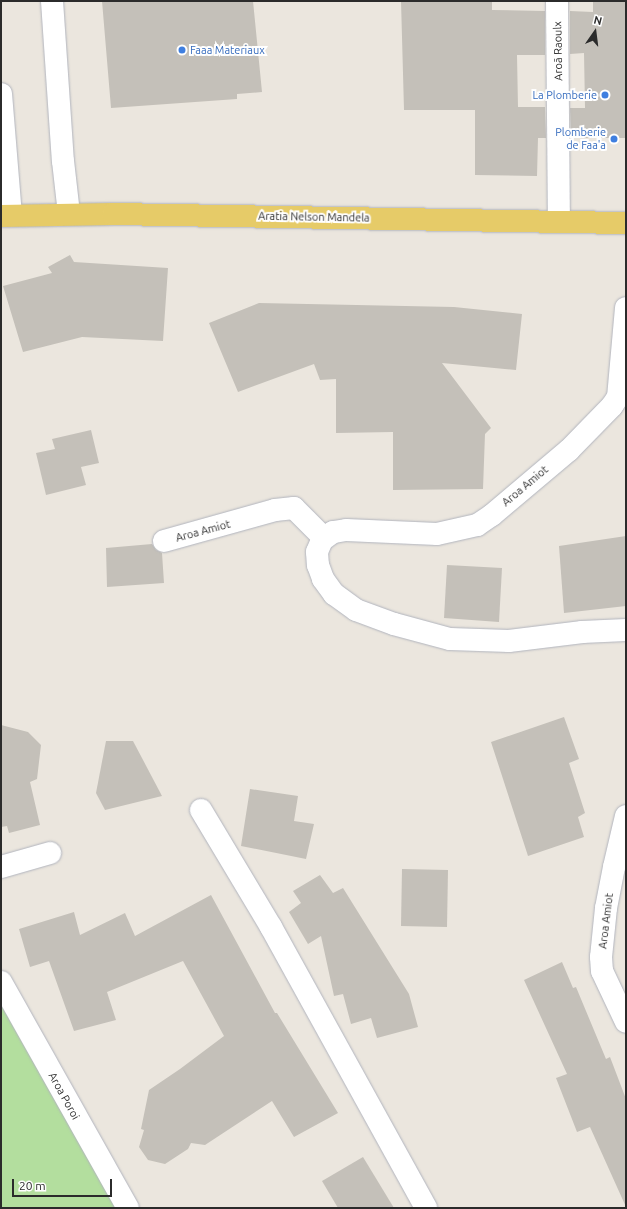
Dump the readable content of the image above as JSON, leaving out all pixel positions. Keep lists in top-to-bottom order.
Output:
{
  "streets": {
    "main road": ["Aratia Nelson Mandela"],
    "street": ["Aroā Raoulx", "Aroa Amiot", "Aroa Poroi"]
  },
  "crossings": [
    ["Aroā Raoulx", "Aratia Nelson Mandela"]
  ],
  "places": ["Faaa Materiaux", "La Plomberie", "Plomberie de Faa'a"],
  "scale_bar": "20 m",
  "north": "top"
}
